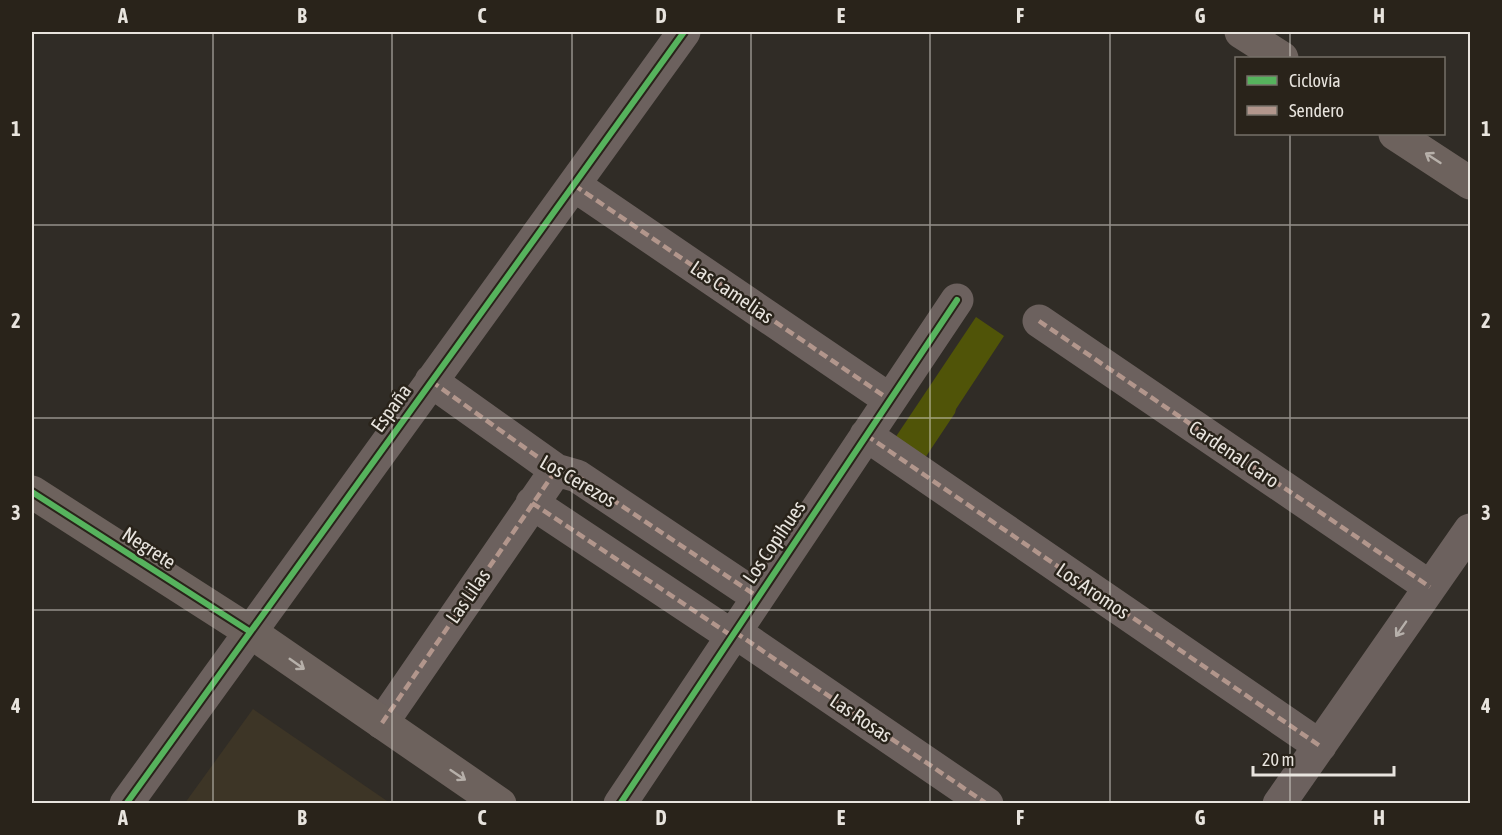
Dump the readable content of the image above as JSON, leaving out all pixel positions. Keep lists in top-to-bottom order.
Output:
{
  "streets": {
    "main road": ["Negrete"],
    "street": [
      "Las Camelias",
      "España",
      "Cardenal Caro",
      "Los Cerezos",
      "Los Copihues",
      "Los Aromos",
      "Las Lilas",
      "Las Rosas"
    ]
  },
  "crossings": [
    ["Las Camelias", "España"],
    ["Las Camelias", "Los Copihues"],
    ["España", "Los Cerezos"],
    ["España", "Negrete"],
    ["Los Cerezos", "Los Copihues"],
    ["Los Cerezos", "Las Lilas"],
    ["Los Copihues", "Los Aromos"],
    ["Los Copihues", "Las Rosas"],
    ["Negrete", "Las Lilas"]
  ],
  "one_way": ["Negrete"],
  "legend": ["Ciclovía", "Sendero"],
  "scale_bar": "20 m",
  "grid": {
    "columns": [
      "A",
      "B",
      "C",
      "D",
      "E",
      "F",
      "G",
      "H"
    ],
    "rows": [
      "1",
      "2",
      "3",
      "4"
    ]
  }
}
